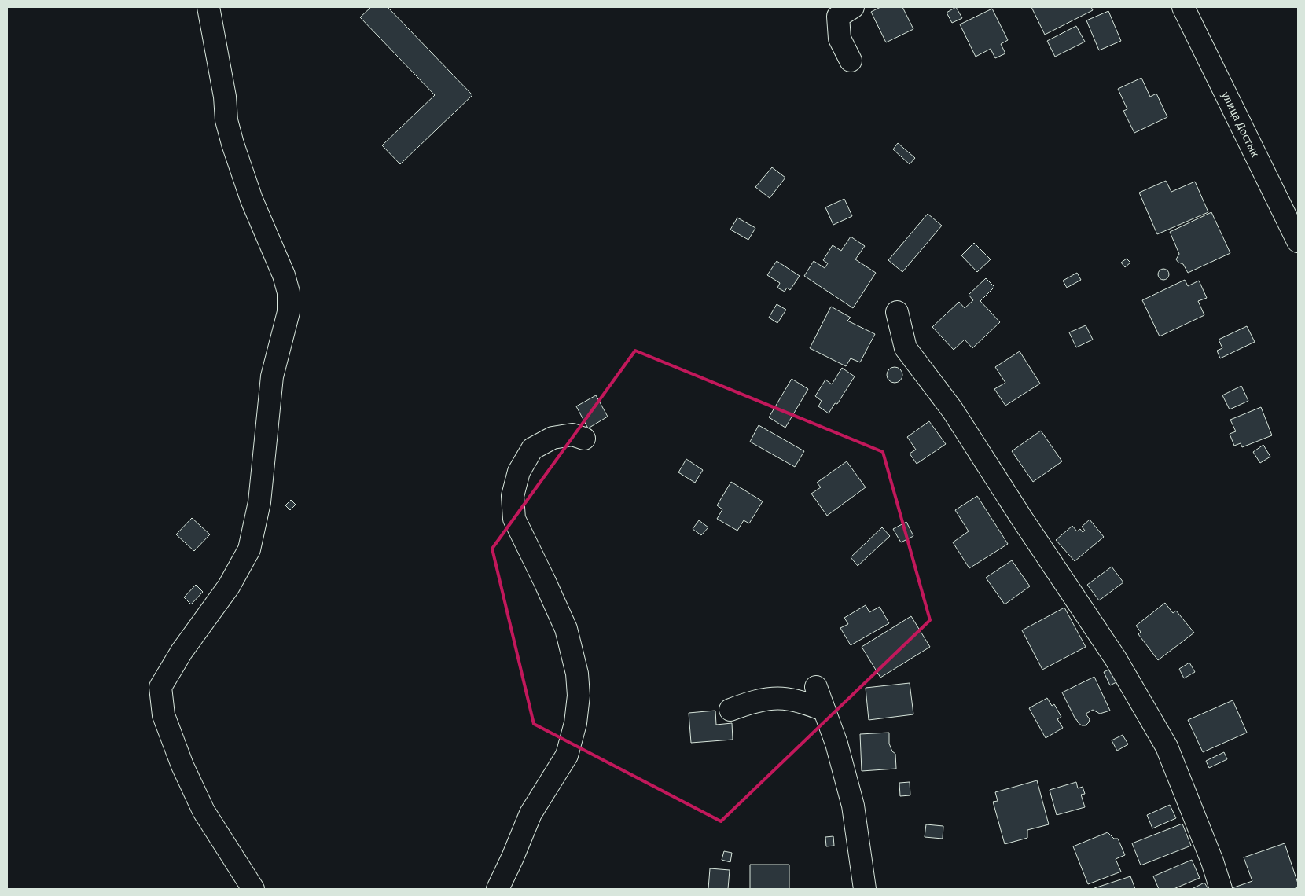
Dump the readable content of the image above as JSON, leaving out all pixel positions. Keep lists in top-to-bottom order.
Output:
{
  "streets": {
    "street": ["улица Достык"]
  }
}
